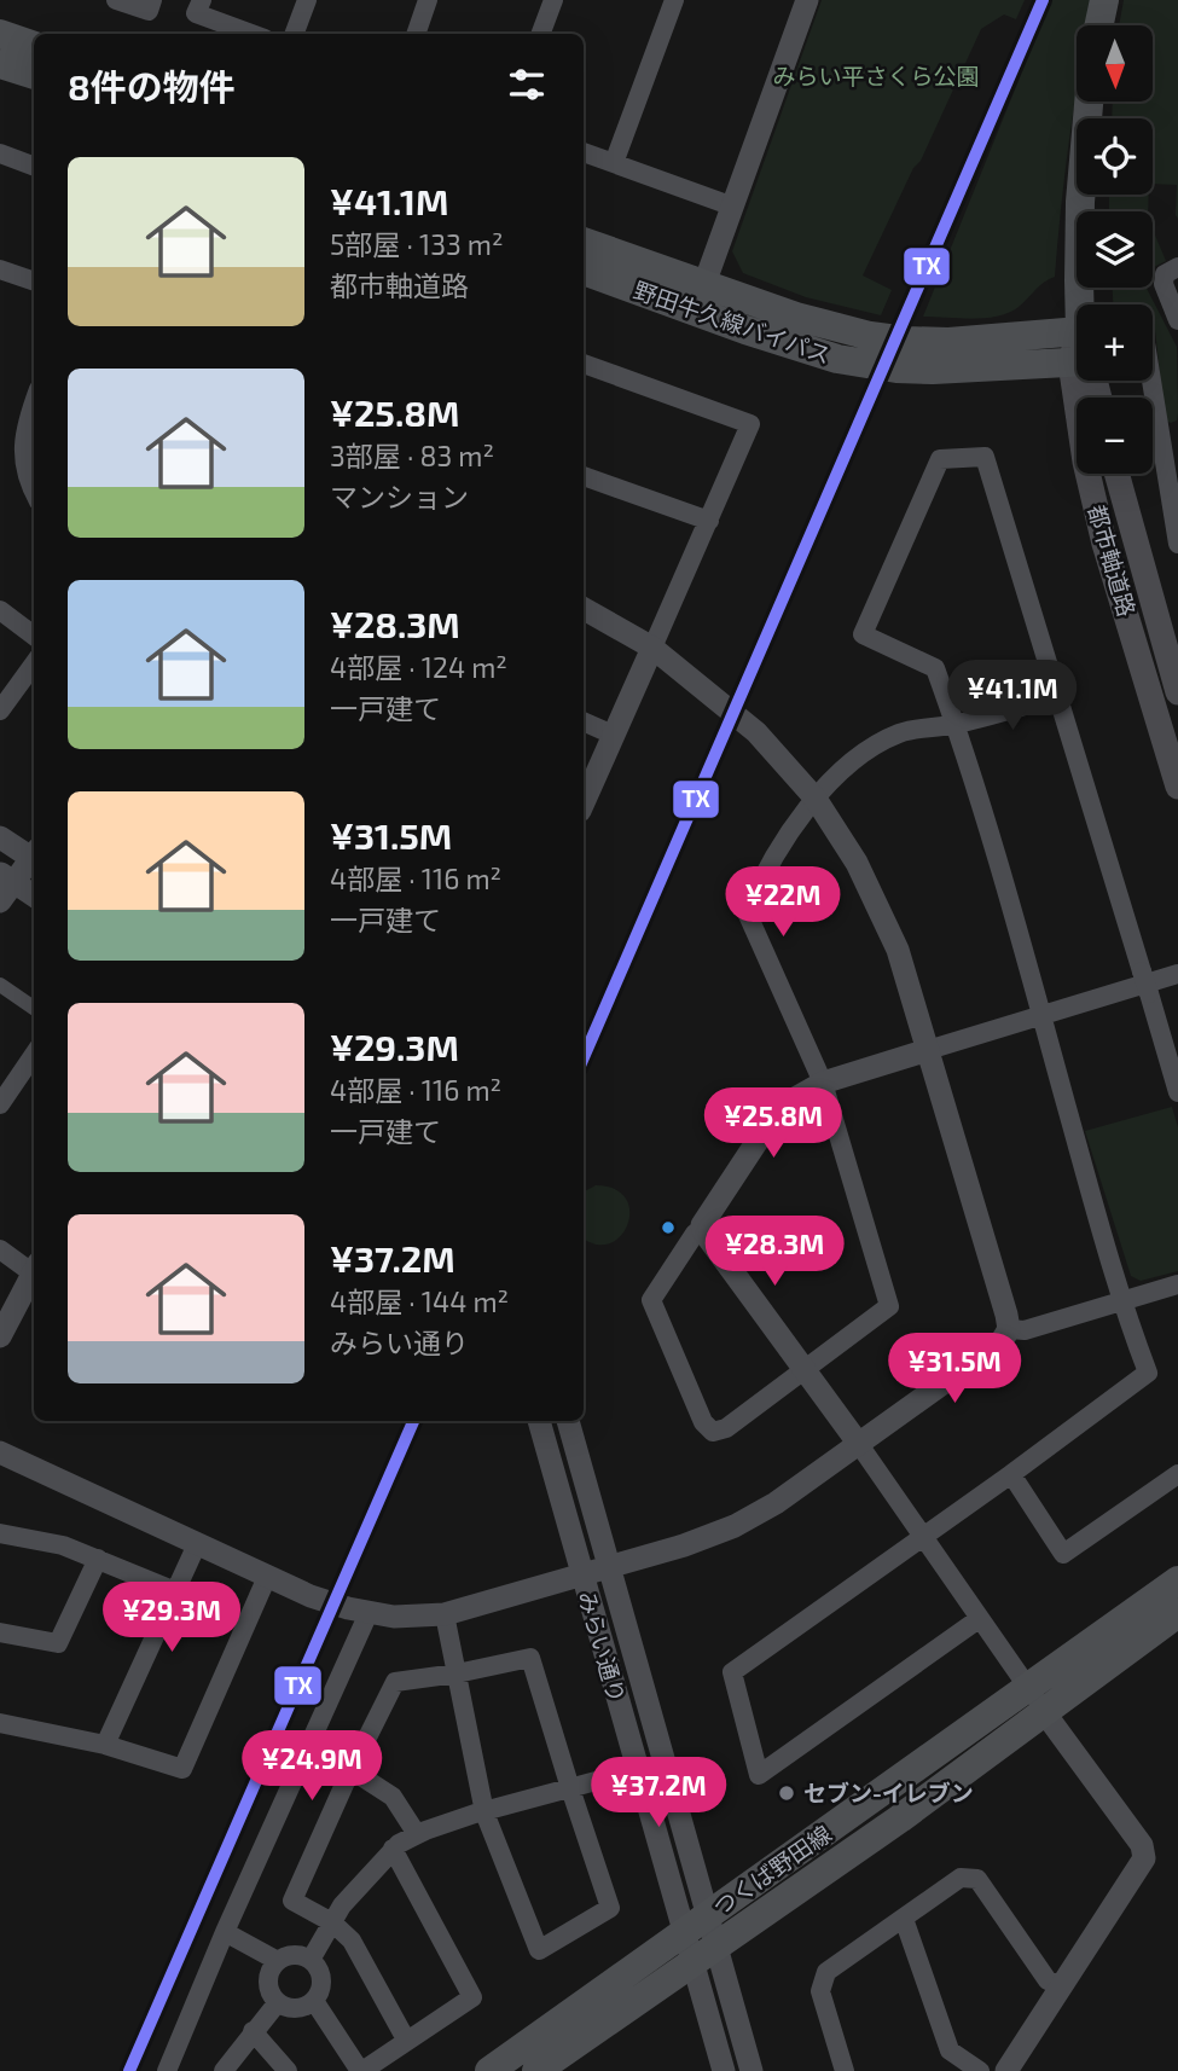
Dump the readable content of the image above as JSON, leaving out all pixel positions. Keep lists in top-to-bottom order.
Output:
{
  "streets": {
    "main road": ["野田牛久線バイパス", "都市軸道路", "つくば野田線"],
    "street": ["みらい通り"]
  },
  "crossings": [
    ["みらい通り", "つくば野田線"]
  ],
  "parks": ["みらい平さくら公園"],
  "places": ["セブン-イレブン"],
  "lines": ["transit line TX"],
  "north": "bottom",
  "page": {
    "map_buttons": ["+", "−"],
    "heading": "8件の物件",
    "list": [
      {
        "name": "¥41.1M",
        "note": "5部屋 · 133 m² · 都市軸道路"
      },
      {
        "name": "¥25.8M",
        "note": "3部屋 · 83 m² · マンション"
      },
      {
        "name": "¥28.3M",
        "note": "4部屋 · 124 m² · 一戸建て"
      },
      {
        "name": "¥31.5M",
        "note": "4部屋 · 116 m² · 一戸建て"
      },
      {
        "name": "¥29.3M",
        "note": "4部屋 · 116 m² · 一戸建て"
      },
      {
        "name": "¥37.2M",
        "note": "4部屋 · 144 m² · みらい通り"
      }
    ],
    "price": [
      "¥41.1M",
      "¥22M",
      "¥25.8M",
      "¥28.3M",
      "¥31.5M",
      "¥29.3M",
      "¥24.9M",
      "¥37.2M"
    ]
  }
}
